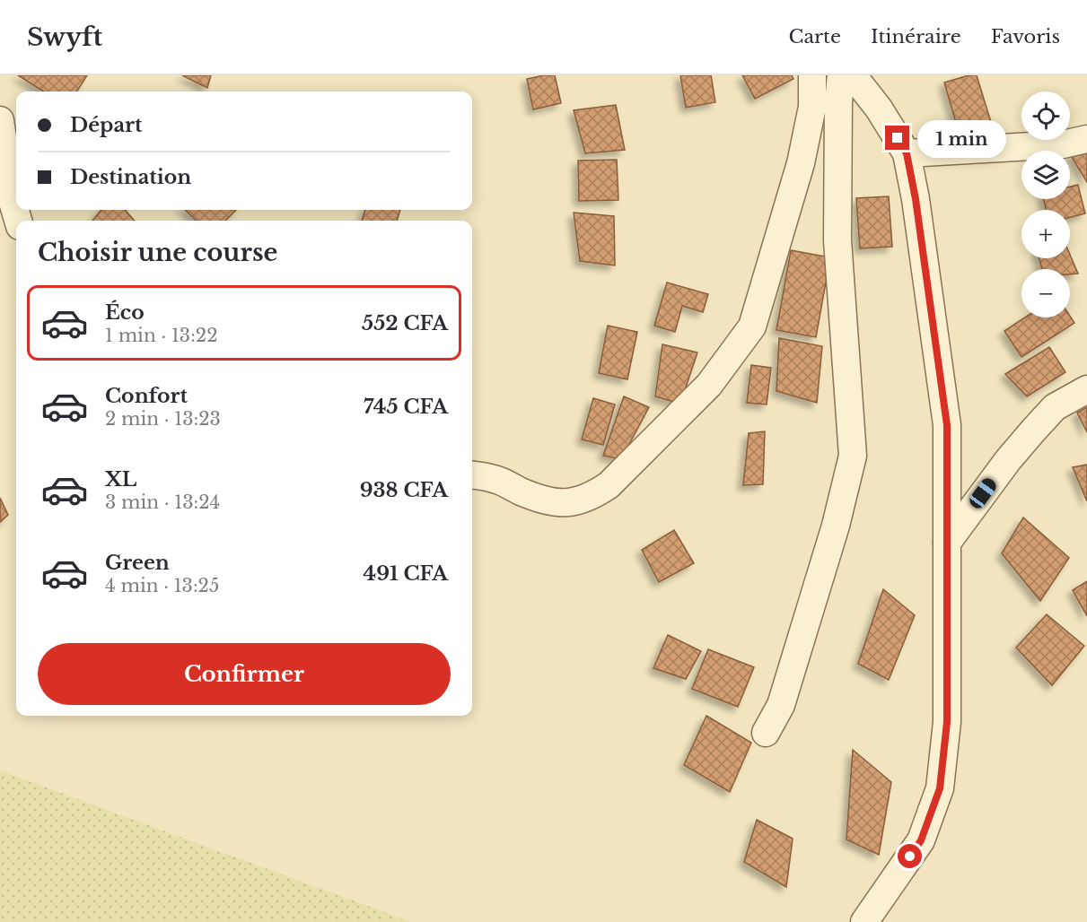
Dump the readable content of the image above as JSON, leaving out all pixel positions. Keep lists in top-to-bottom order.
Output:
{
  "page": {
    "header": "Swyft",
    "nav": ["Carte", "Itinéraire", "Favoris"],
    "map_buttons": ["+", "−"],
    "banner": ["Départ", "Destination"],
    "bubble": "1 min",
    "heading": "Choisir une course",
    "list": [
      {
        "name": "Éco",
        "note": "1 min · 13:22",
        "value": "552 CFA"
      },
      {
        "name": "Confort",
        "note": "2 min · 13:23",
        "value": "745 CFA"
      },
      {
        "name": "XL",
        "note": "3 min · 13:24",
        "value": "938 CFA"
      },
      {
        "name": "Green",
        "note": "4 min · 13:25",
        "value": "491 CFA"
      }
    ],
    "buttons": "Confirmer"
  }
}
